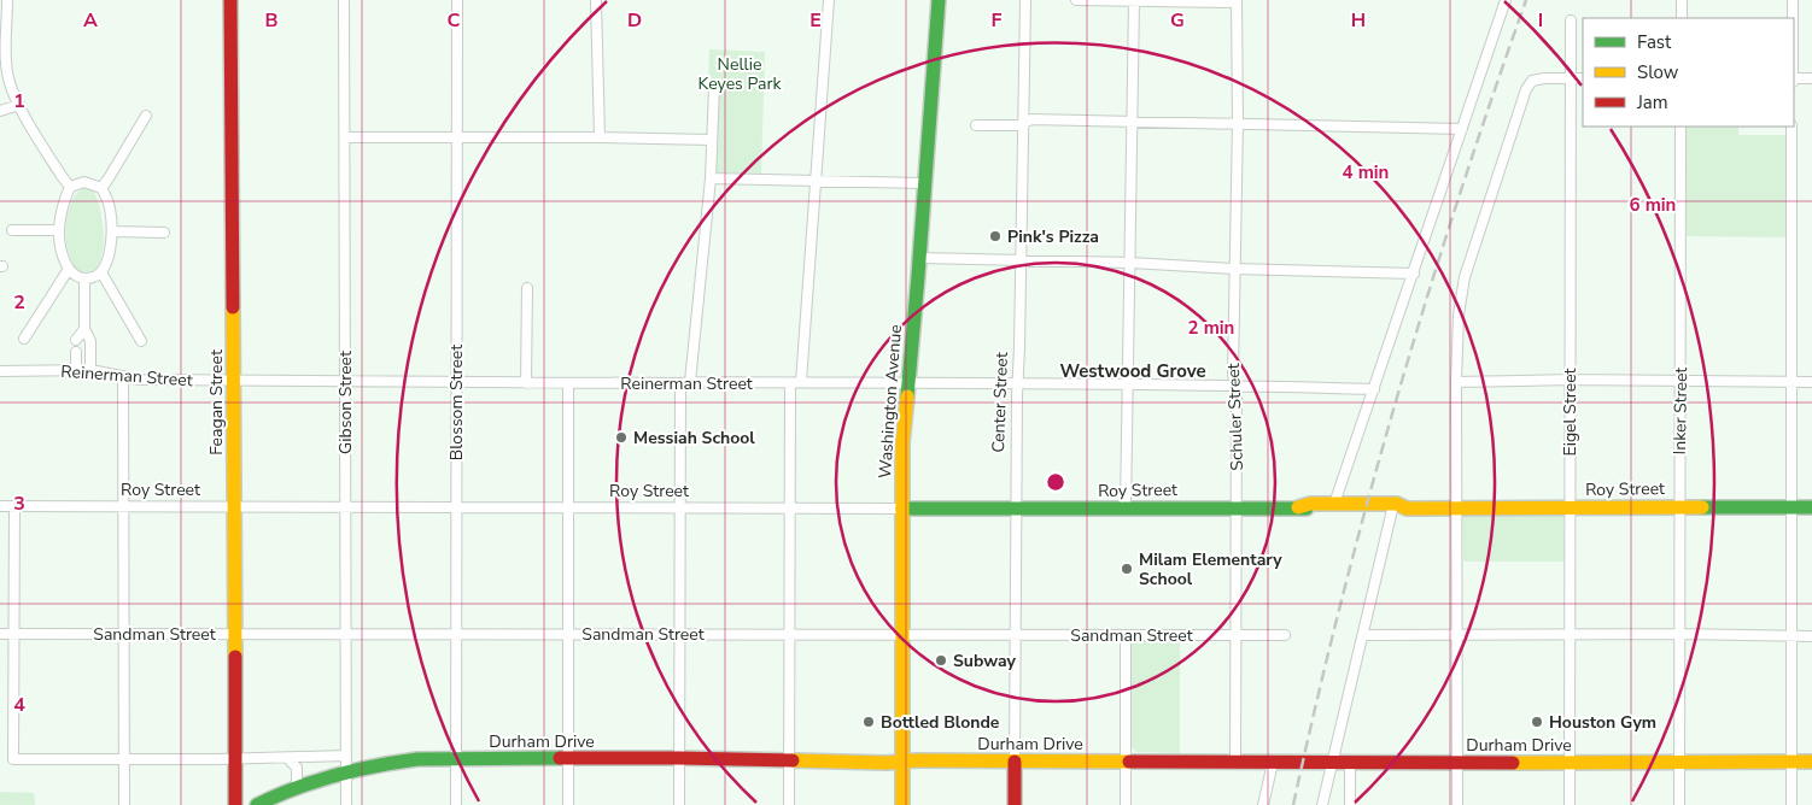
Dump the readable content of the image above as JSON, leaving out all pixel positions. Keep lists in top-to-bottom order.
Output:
{
  "streets": {
    "main road": [
      "Washington Avenue",
      "Feagan Street",
      "Center Street",
      "Roy Street",
      "Durham Drive"
    ],
    "street": [
      "Reinerman Street",
      "Gibson Street",
      "Blossom Street",
      "Inker Street",
      "Eigel Street",
      "Schuler Street",
      "Sandman Street"
    ]
  },
  "crossings": [
    ["Reinerman Street", "Washington Avenue"],
    ["Reinerman Street", "Feagan Street"],
    ["Reinerman Street", "Gibson Street"],
    ["Reinerman Street", "Blossom Street"],
    ["Reinerman Street", "Center Street"],
    ["Reinerman Street", "Schuler Street"],
    ["Washington Avenue", "Roy Street"],
    ["Washington Avenue", "Sandman Street"],
    ["Washington Avenue", "Durham Drive"],
    ["Feagan Street", "Roy Street"],
    ["Feagan Street", "Sandman Street"],
    ["Gibson Street", "Roy Street"],
    ["Gibson Street", "Sandman Street"],
    ["Gibson Street", "Durham Drive"],
    ["Blossom Street", "Roy Street"],
    ["Blossom Street", "Sandman Street"],
    ["Blossom Street", "Durham Drive"],
    ["Center Street", "Roy Street"],
    ["Center Street", "Sandman Street"],
    ["Center Street", "Durham Drive"],
    ["Inker Street", "Roy Street"],
    ["Inker Street", "Durham Drive"],
    ["Eigel Street", "Roy Street"],
    ["Eigel Street", "Durham Drive"],
    ["Schuler Street", "Roy Street"],
    ["Schuler Street", "Sandman Street"],
    ["Schuler Street", "Durham Drive"]
  ],
  "districts": ["Westwood Grove"],
  "parks": ["Nellie Keyes Park"],
  "places": [
    "Pink's Pizza",
    "Messiah School",
    "Milam Elementary School",
    "Subway",
    "Bottled Blonde",
    "Houston Gym"
  ],
  "legend": ["Fast", "Slow", "Jam"],
  "grid": {
    "columns": [
      "A",
      "B",
      "C",
      "D",
      "E",
      "F",
      "G",
      "H",
      "I"
    ],
    "rows": [
      "1",
      "2",
      "3",
      "4"
    ]
  },
  "rings": ["4 min", "6 min", "2 min"]
}
